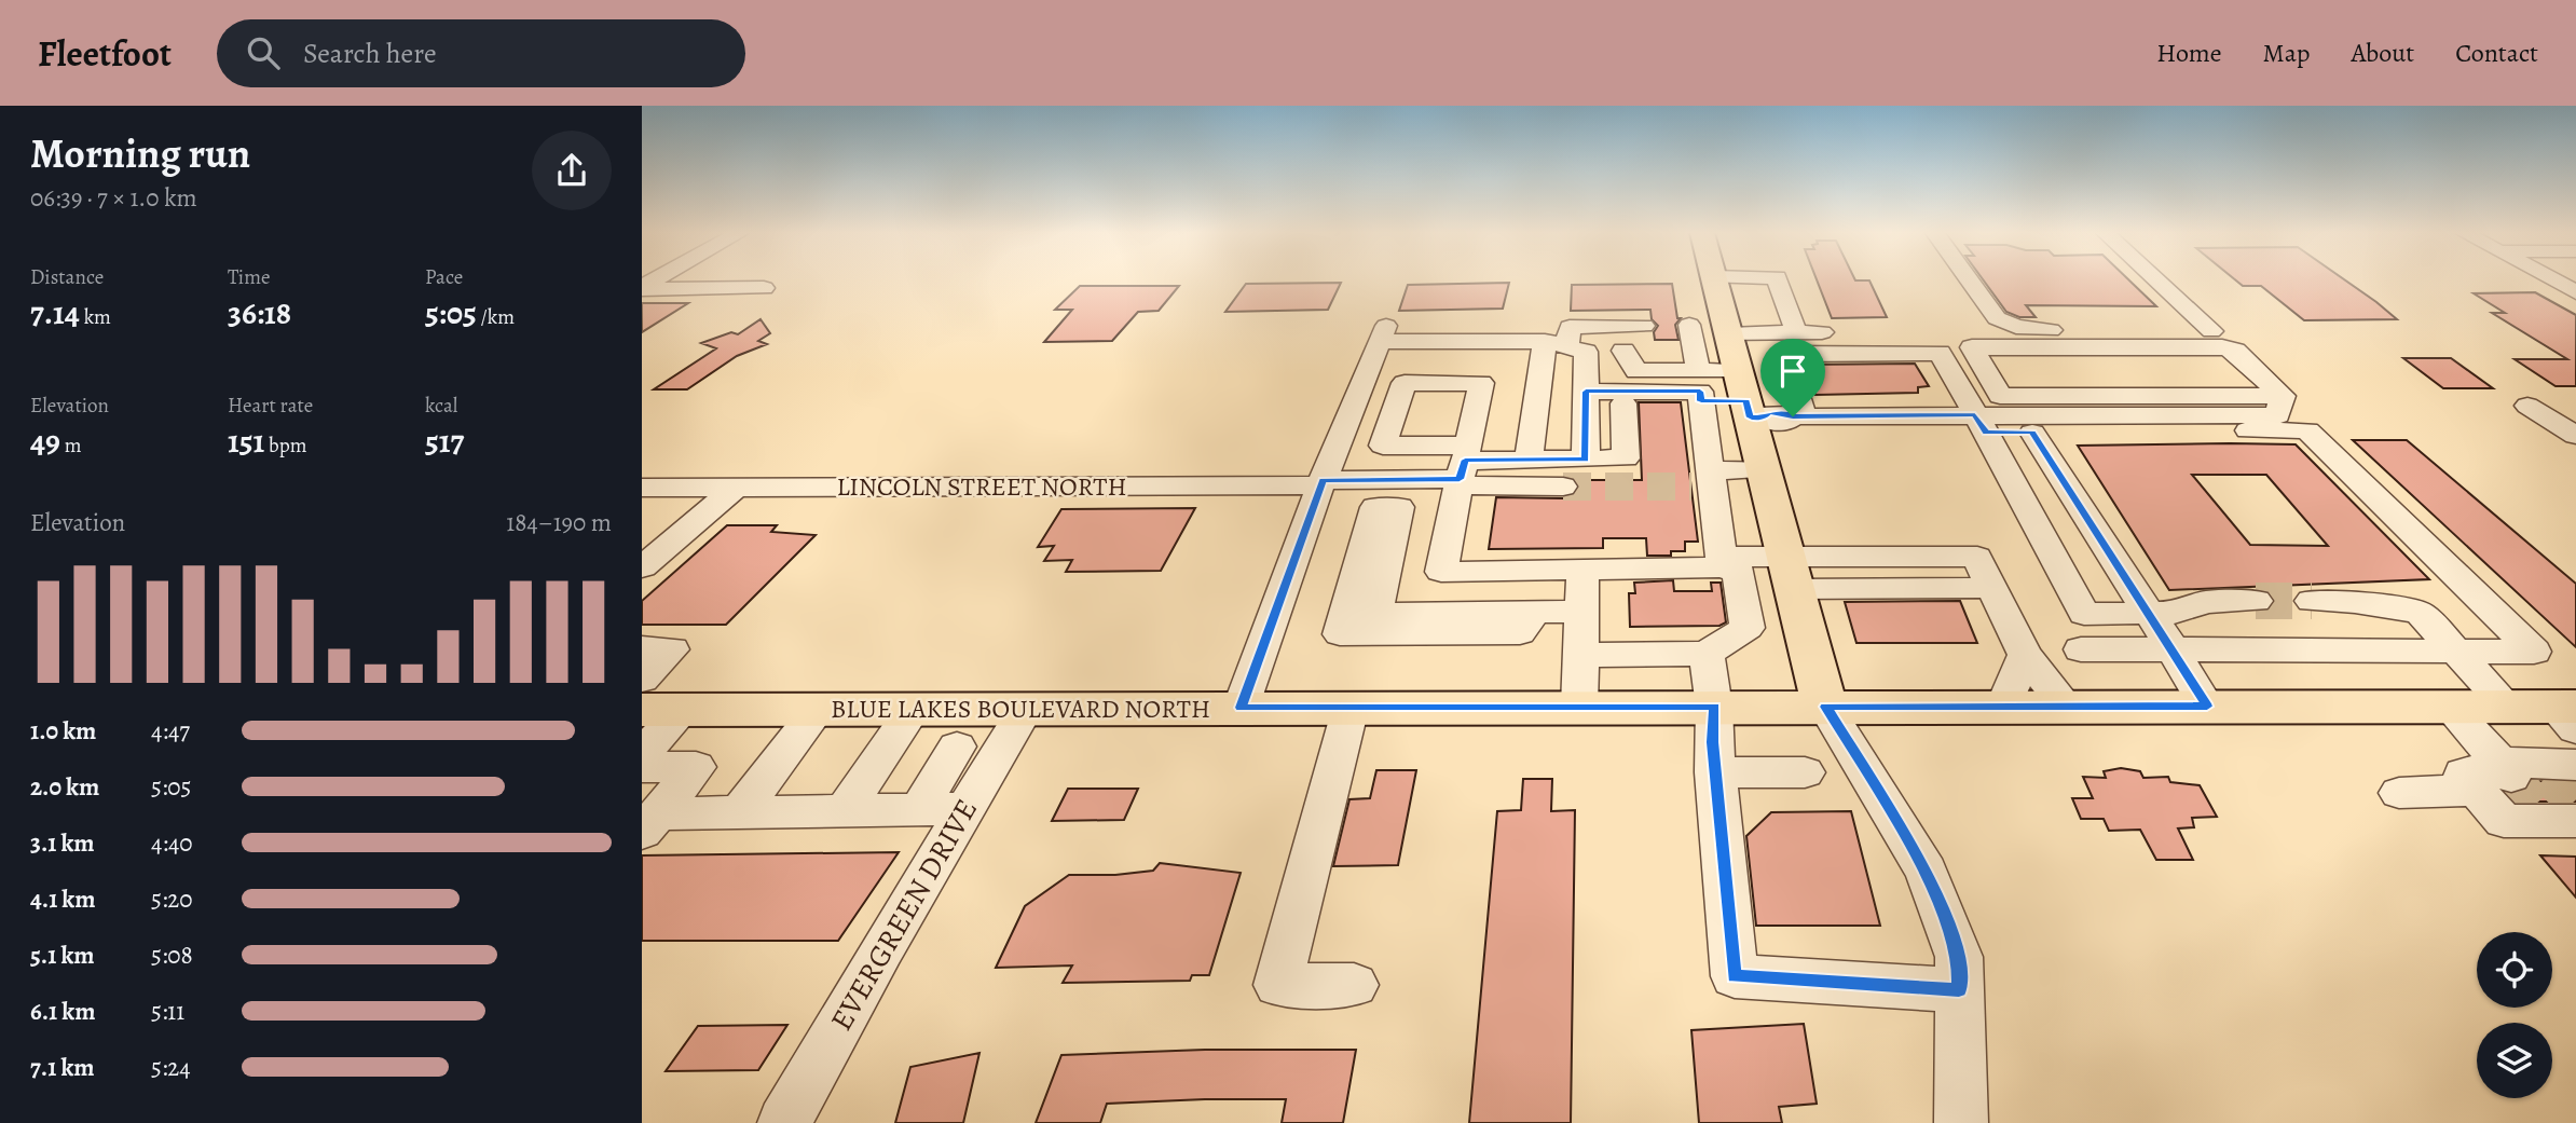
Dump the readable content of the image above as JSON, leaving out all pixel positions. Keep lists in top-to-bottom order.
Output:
{
  "streets": {
    "main road": ["BLUE LAKES BOULEVARD NORTH"],
    "street": ["LINCOLN STREET NORTH", "EVERGREEN DRIVE"]
  },
  "crossings": [
    ["BLUE LAKES BOULEVARD NORTH", "EVERGREEN DRIVE"]
  ],
  "page": {
    "header": "Fleetfoot",
    "search": "Search here",
    "nav": [
      "Home",
      "Map",
      "About",
      "Contact"
    ],
    "heading": ["Morning run", "06:39 · 7 × 1.0 km"],
    "stats": [
      ["Distance", "7.14 km"],
      ["Time", "36:18"],
      ["Pace", "5:05 /km"],
      ["Elevation", "49 m"],
      ["Heart rate", "151 bpm"],
      ["kcal", "517"]
    ],
    "chart": ["Elevation", "184–190 m"],
    "list": [
      {
        "name": "1.0 km",
        "note": "4:47"
      },
      {
        "name": "2.0 km",
        "note": "5:05"
      },
      {
        "name": "3.1 km",
        "note": "4:40"
      },
      {
        "name": "4.1 km",
        "note": "5:20"
      },
      {
        "name": "5.1 km",
        "note": "5:08"
      },
      {
        "name": "6.1 km",
        "note": "5:11"
      },
      {
        "name": "7.1 km",
        "note": "5:24"
      }
    ]
  }
}
